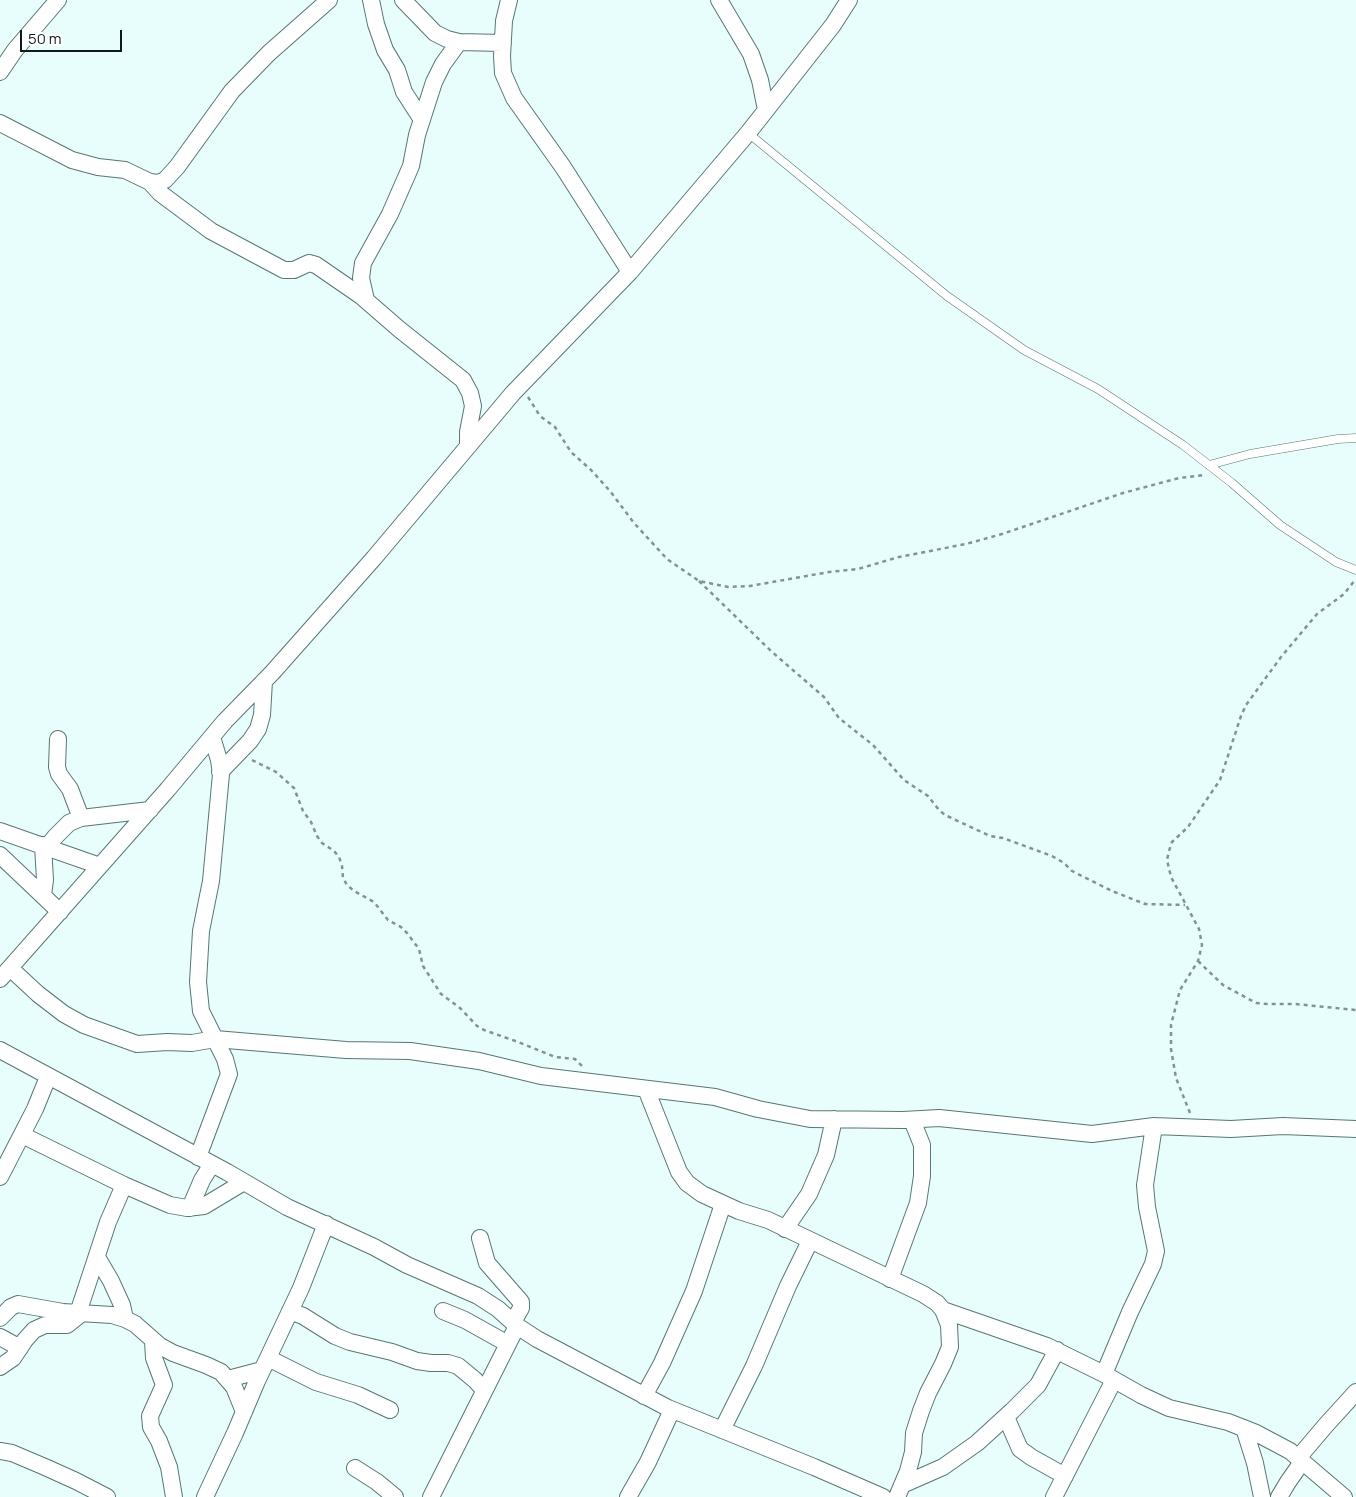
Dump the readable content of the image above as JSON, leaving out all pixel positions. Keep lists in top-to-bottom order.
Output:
{
  "scale_bar": "50 m"
}
